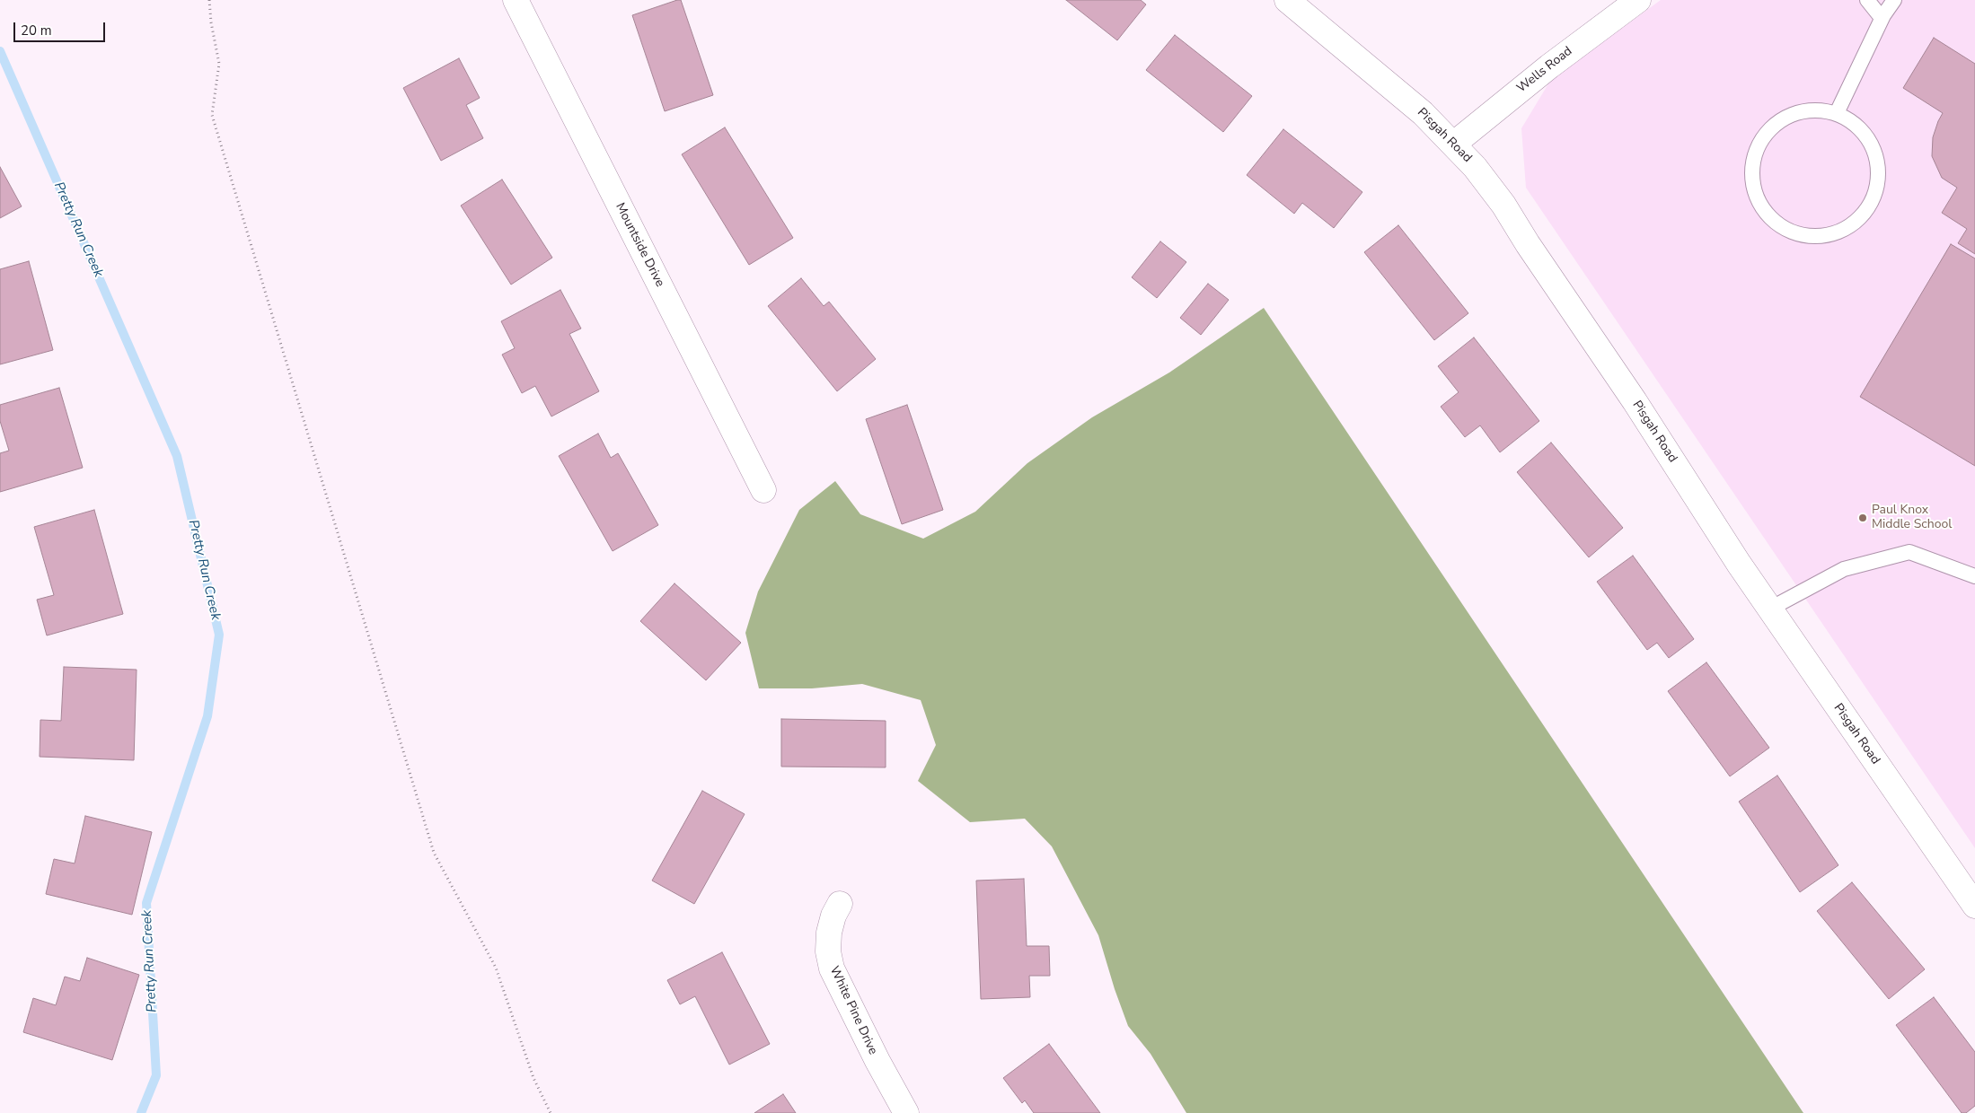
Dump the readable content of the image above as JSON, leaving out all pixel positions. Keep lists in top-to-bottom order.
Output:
{
  "streets": {
    "street": [
      "Wells Road",
      "Pisgah Road",
      "Mountside Drive",
      "White Pine Drive"
    ]
  },
  "crossings": [
    ["Wells Road", "Pisgah Road"]
  ],
  "water": ["Pretty Run Creek"],
  "places": ["Paul Knox Middle School"],
  "scale_bar": "20 m"
}
